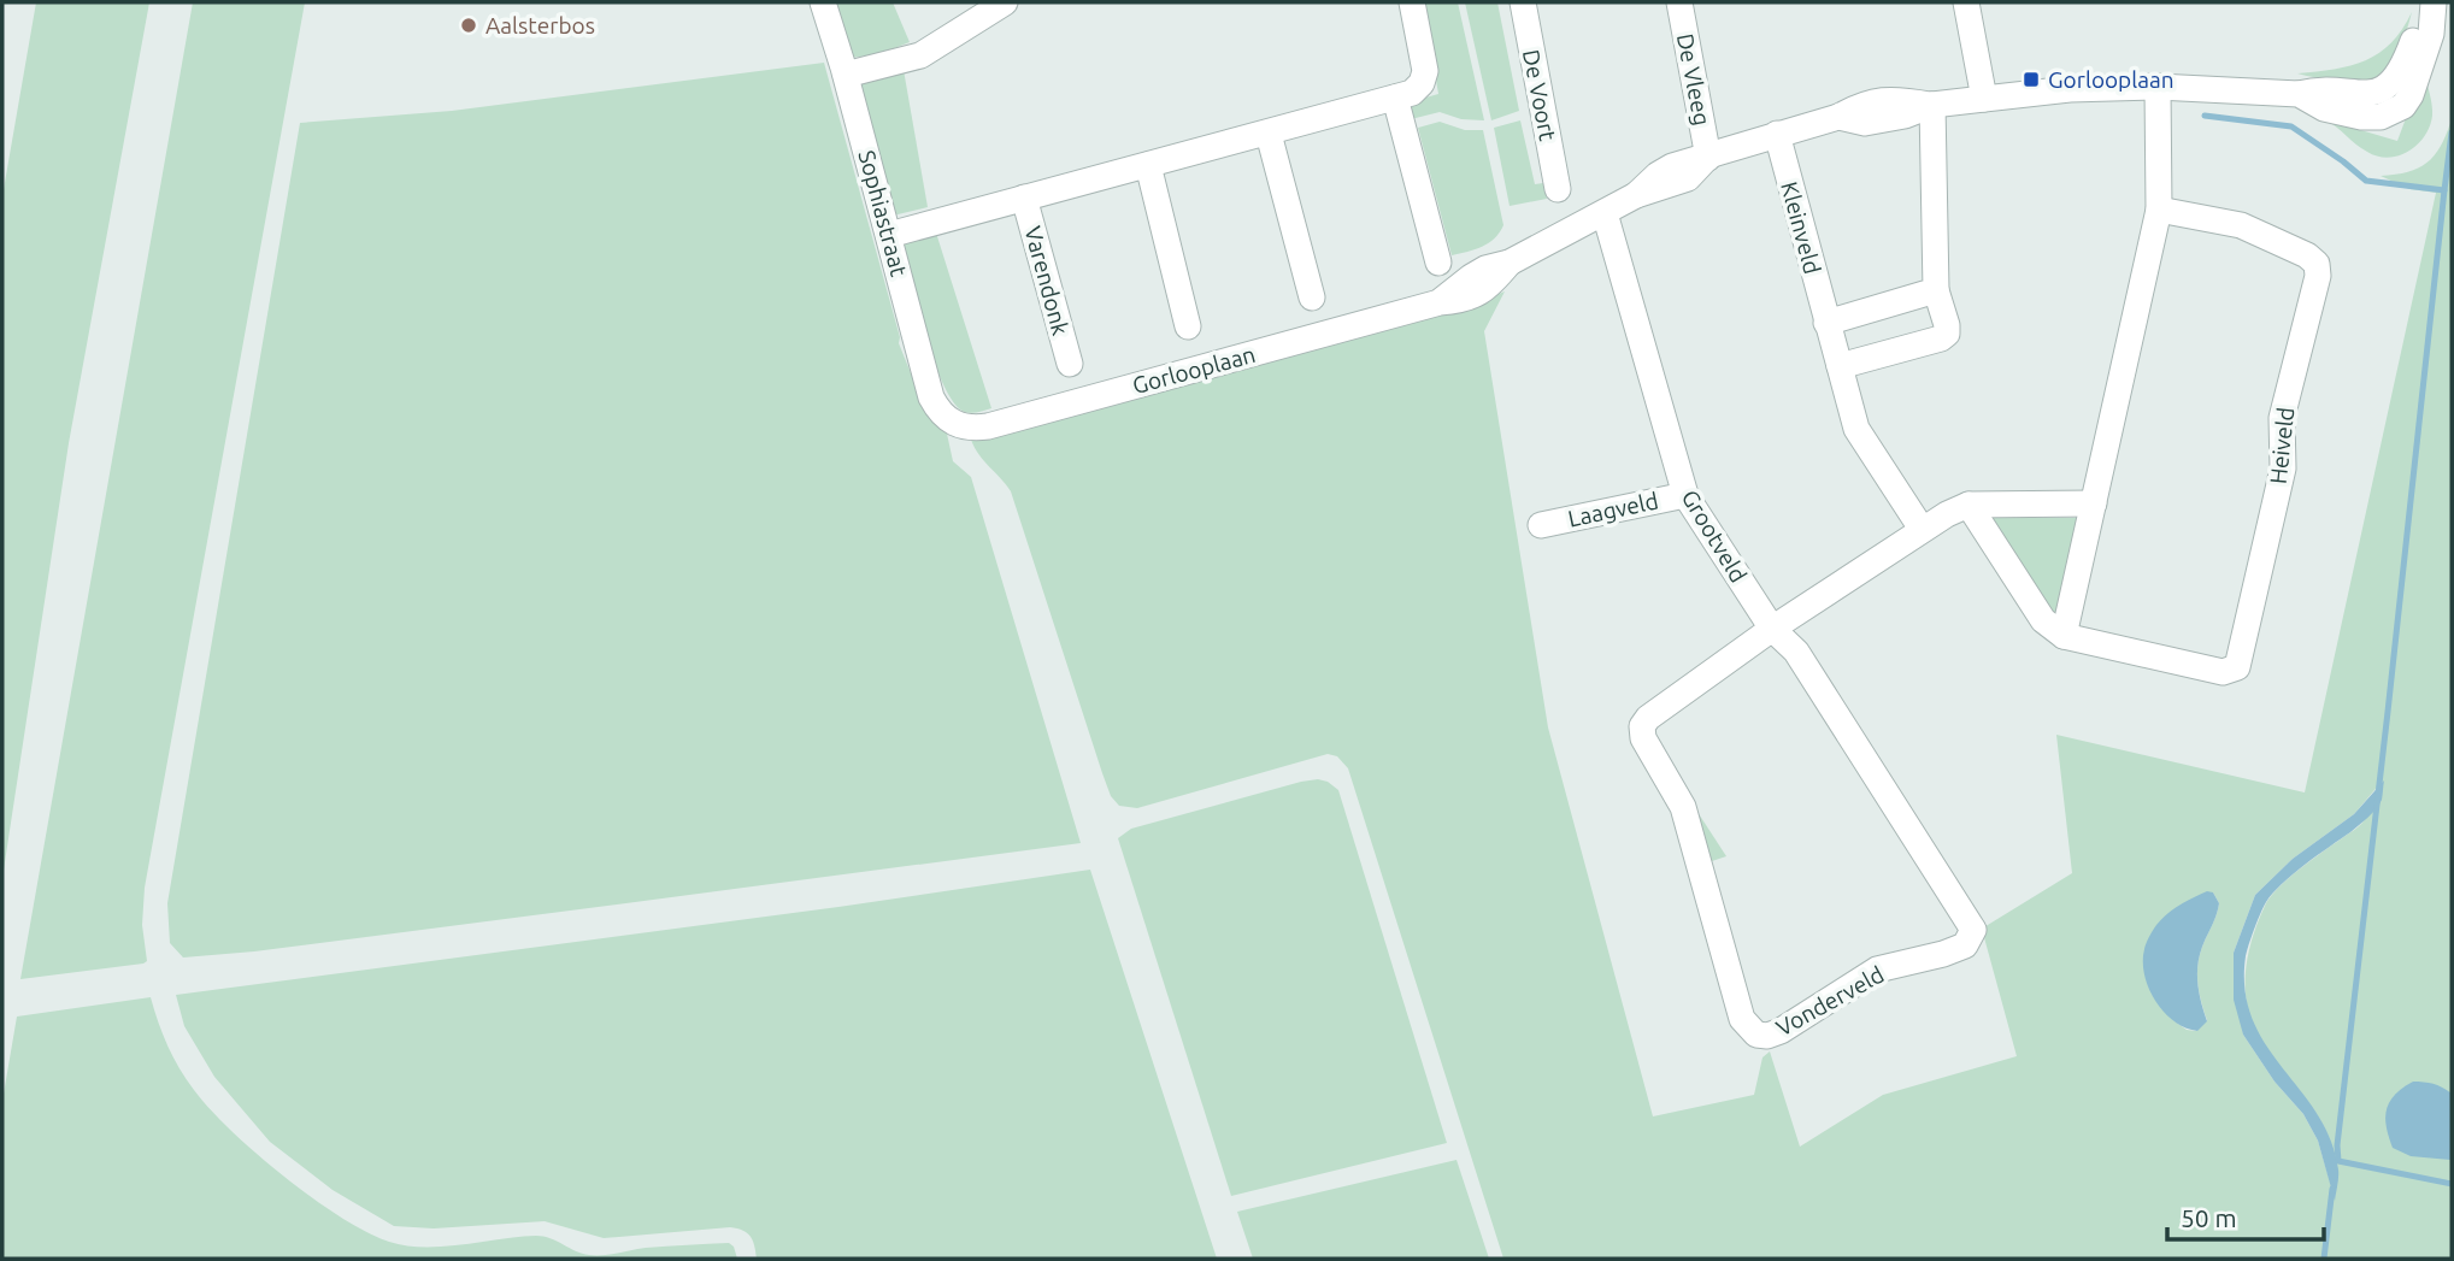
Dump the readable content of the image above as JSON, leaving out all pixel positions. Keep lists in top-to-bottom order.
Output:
{
  "streets": {
    "street": [
      "De Vleeg",
      "De Voort",
      "Sophiastraat",
      "Kleinveld",
      "Varendonk",
      "Gorlooplaan",
      "Heiveld",
      "Laagveld",
      "Grootveld",
      "Vonderveld"
    ]
  },
  "crossings": [
    ["De Vleeg", "Gorlooplaan"],
    ["Sophiastraat", "Varendonk"],
    ["Sophiastraat", "Gorlooplaan"],
    ["Kleinveld", "Gorlooplaan"],
    ["Gorlooplaan", "Grootveld"],
    ["Laagveld", "Grootveld"],
    ["Grootveld", "Vonderveld"]
  ],
  "places": {
    "other": ["Aalsterbos"],
    "transit": ["Gorlooplaan"]
  },
  "scale_bar": "50 m"
}
